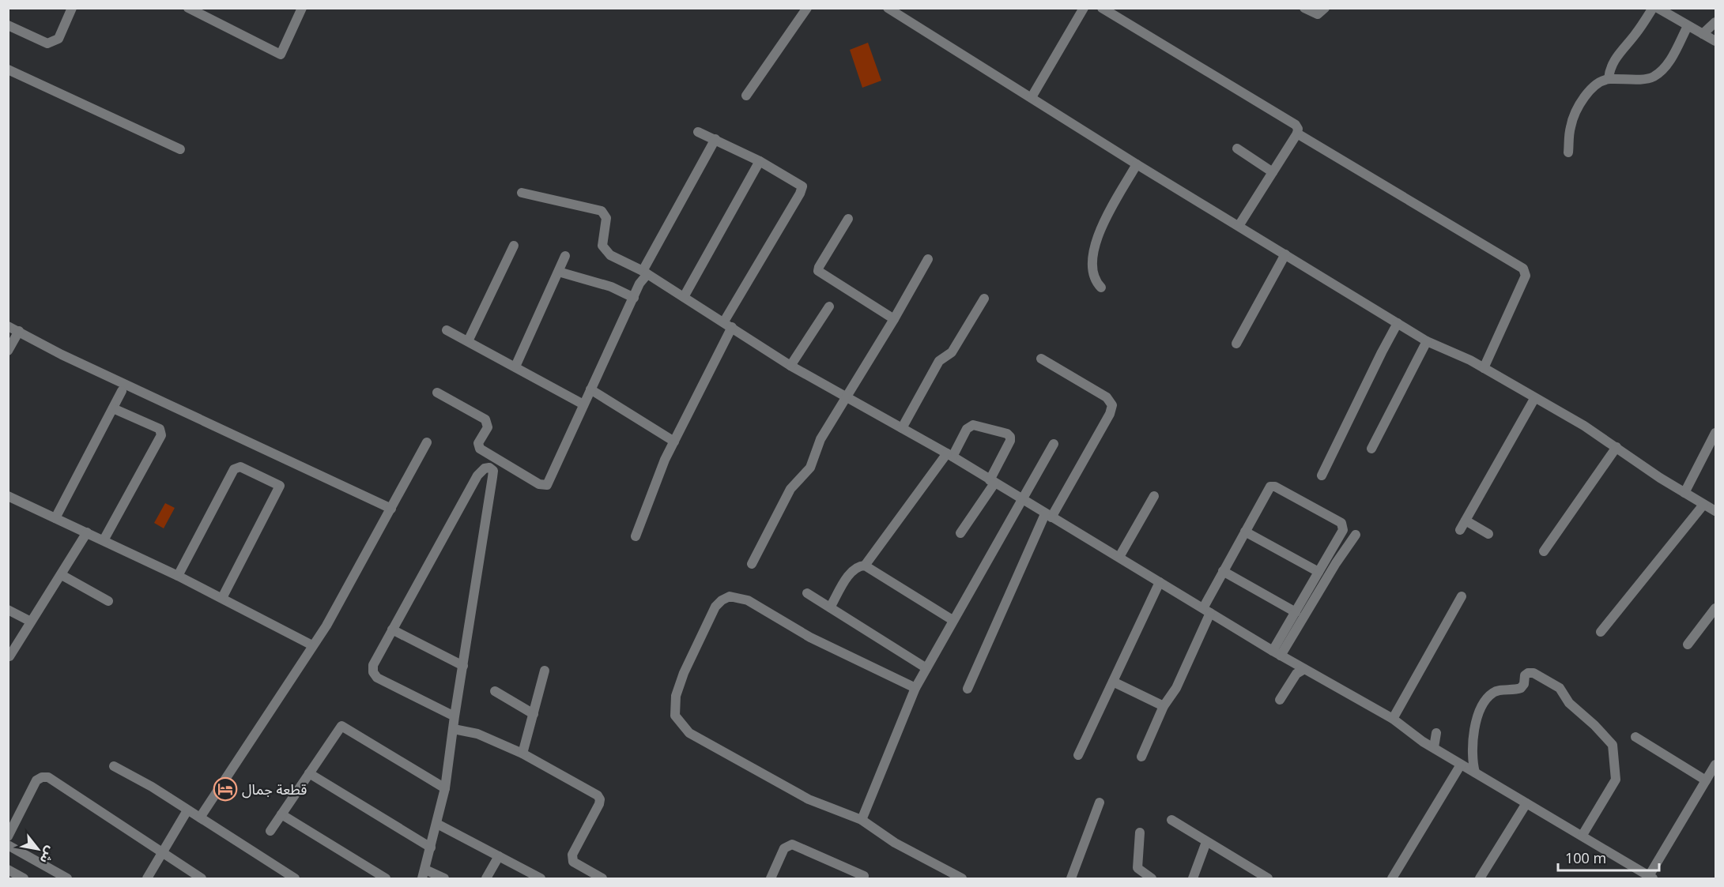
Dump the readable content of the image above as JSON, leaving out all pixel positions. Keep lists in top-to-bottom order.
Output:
{
  "places": {
    "hotel": ["قطعة جمال"]
  },
  "scale_bar": "100 m",
  "north": "bottom right"
}
